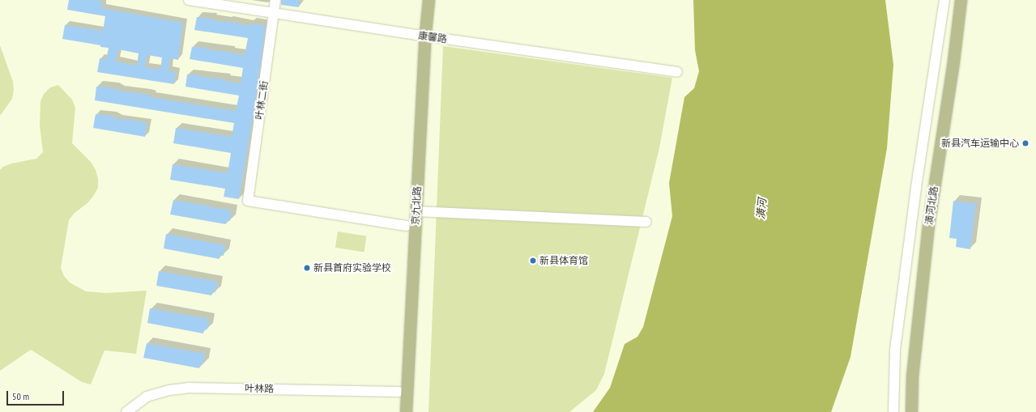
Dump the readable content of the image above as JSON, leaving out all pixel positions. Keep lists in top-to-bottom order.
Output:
{
  "streets": {
    "main road": ["京九北路", "潢河北路"],
    "street": ["康馨路", "叶林二街", "叶林路"]
  },
  "crossings": [
    ["康馨路", "叶林二街"],
    ["康馨路", "京九北路"],
    ["叶林二街", "京九北路"],
    ["京九北路", "叶林路"]
  ],
  "water": ["潢河"],
  "places": ["新县汽车运输中心", "新县体育馆", "新县首府实验学校"],
  "scale_bar": "50 m"
}
